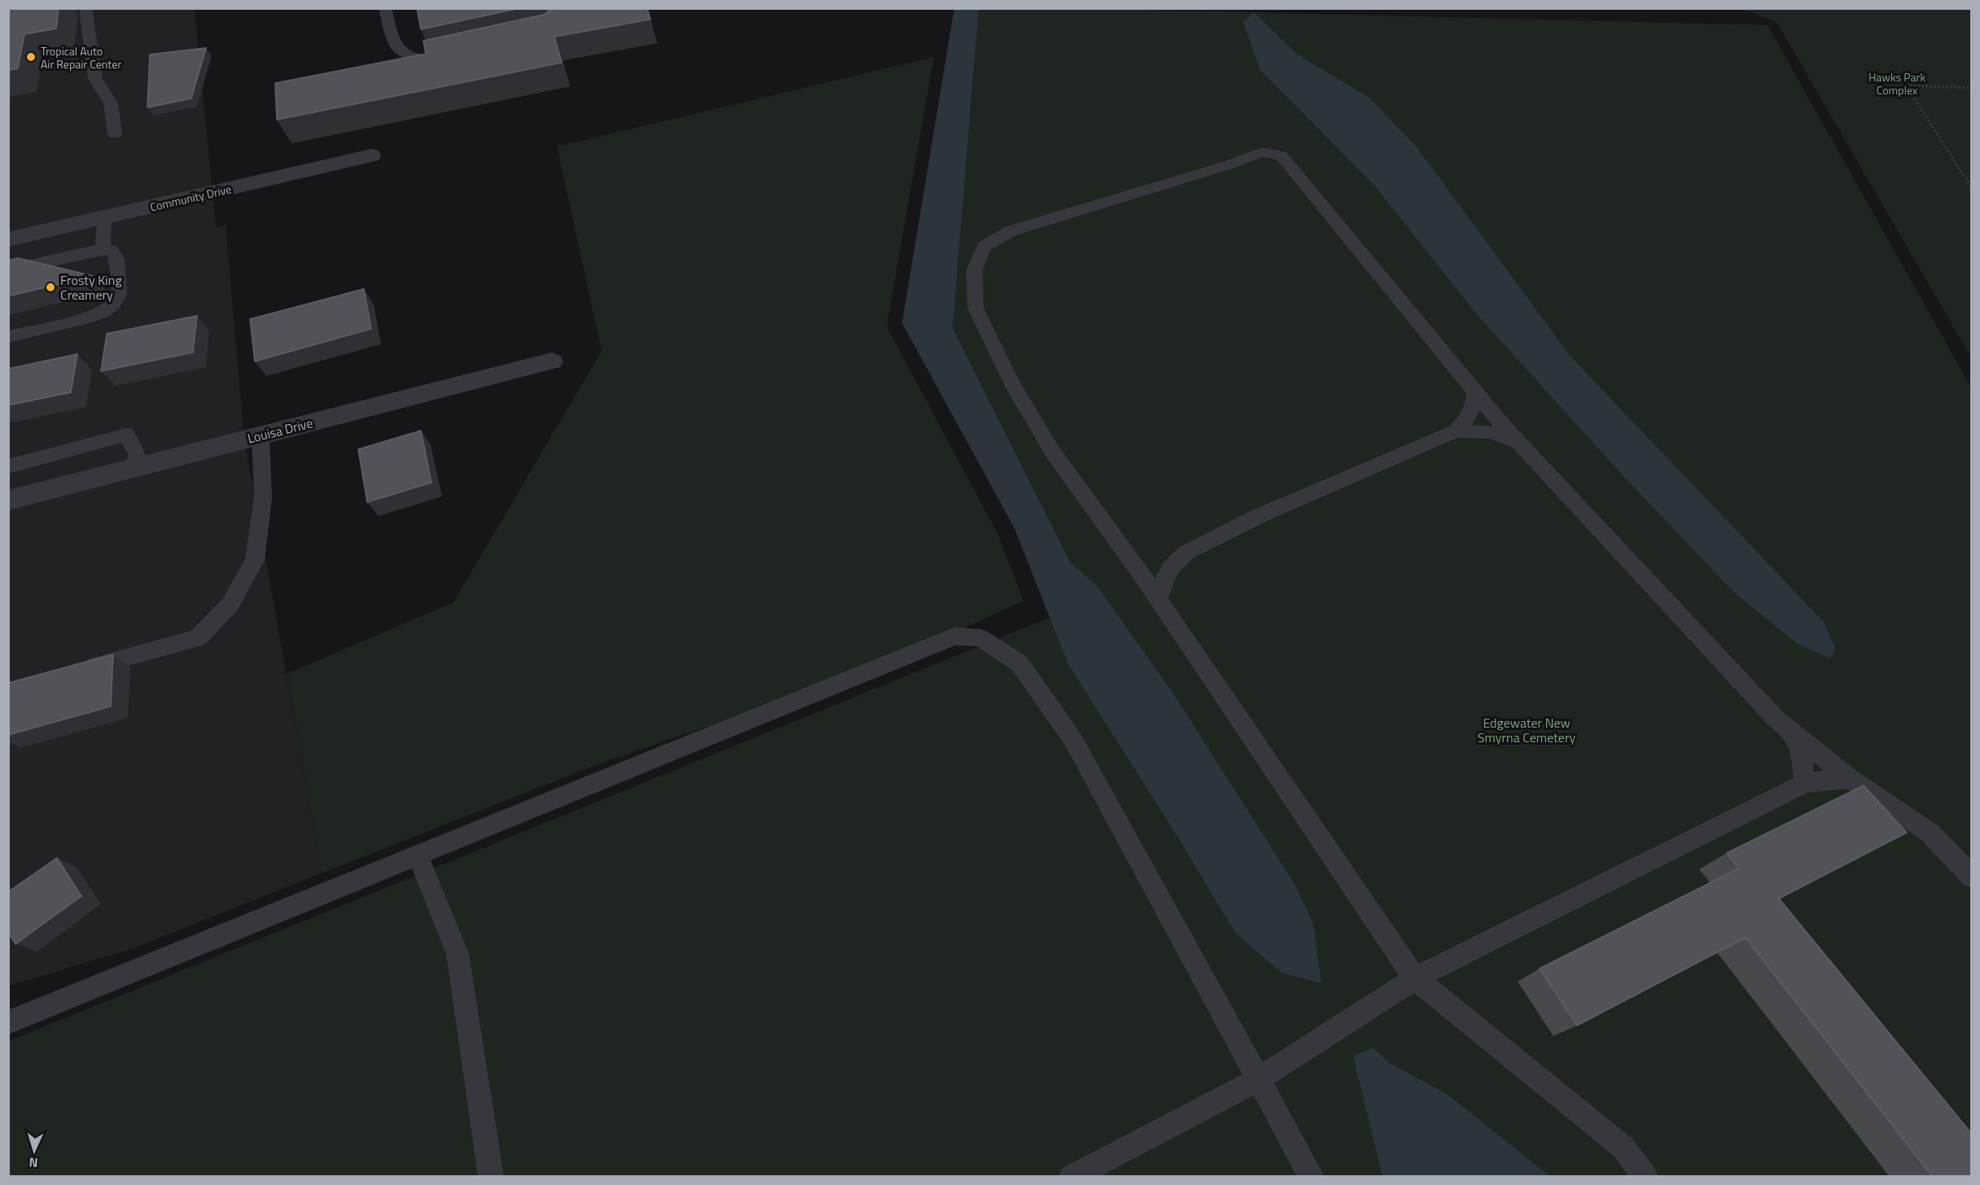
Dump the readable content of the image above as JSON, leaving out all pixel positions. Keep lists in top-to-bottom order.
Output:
{
  "streets": {
    "street": ["Community Drive", "Louisa Drive"]
  },
  "parks": ["Hawks Park Complex", "Edgewater New Smyrna Cemetery"],
  "places": ["Tropical Auto Air Repair Center", "Frosty King Creamery"],
  "north": "bottom"
}
